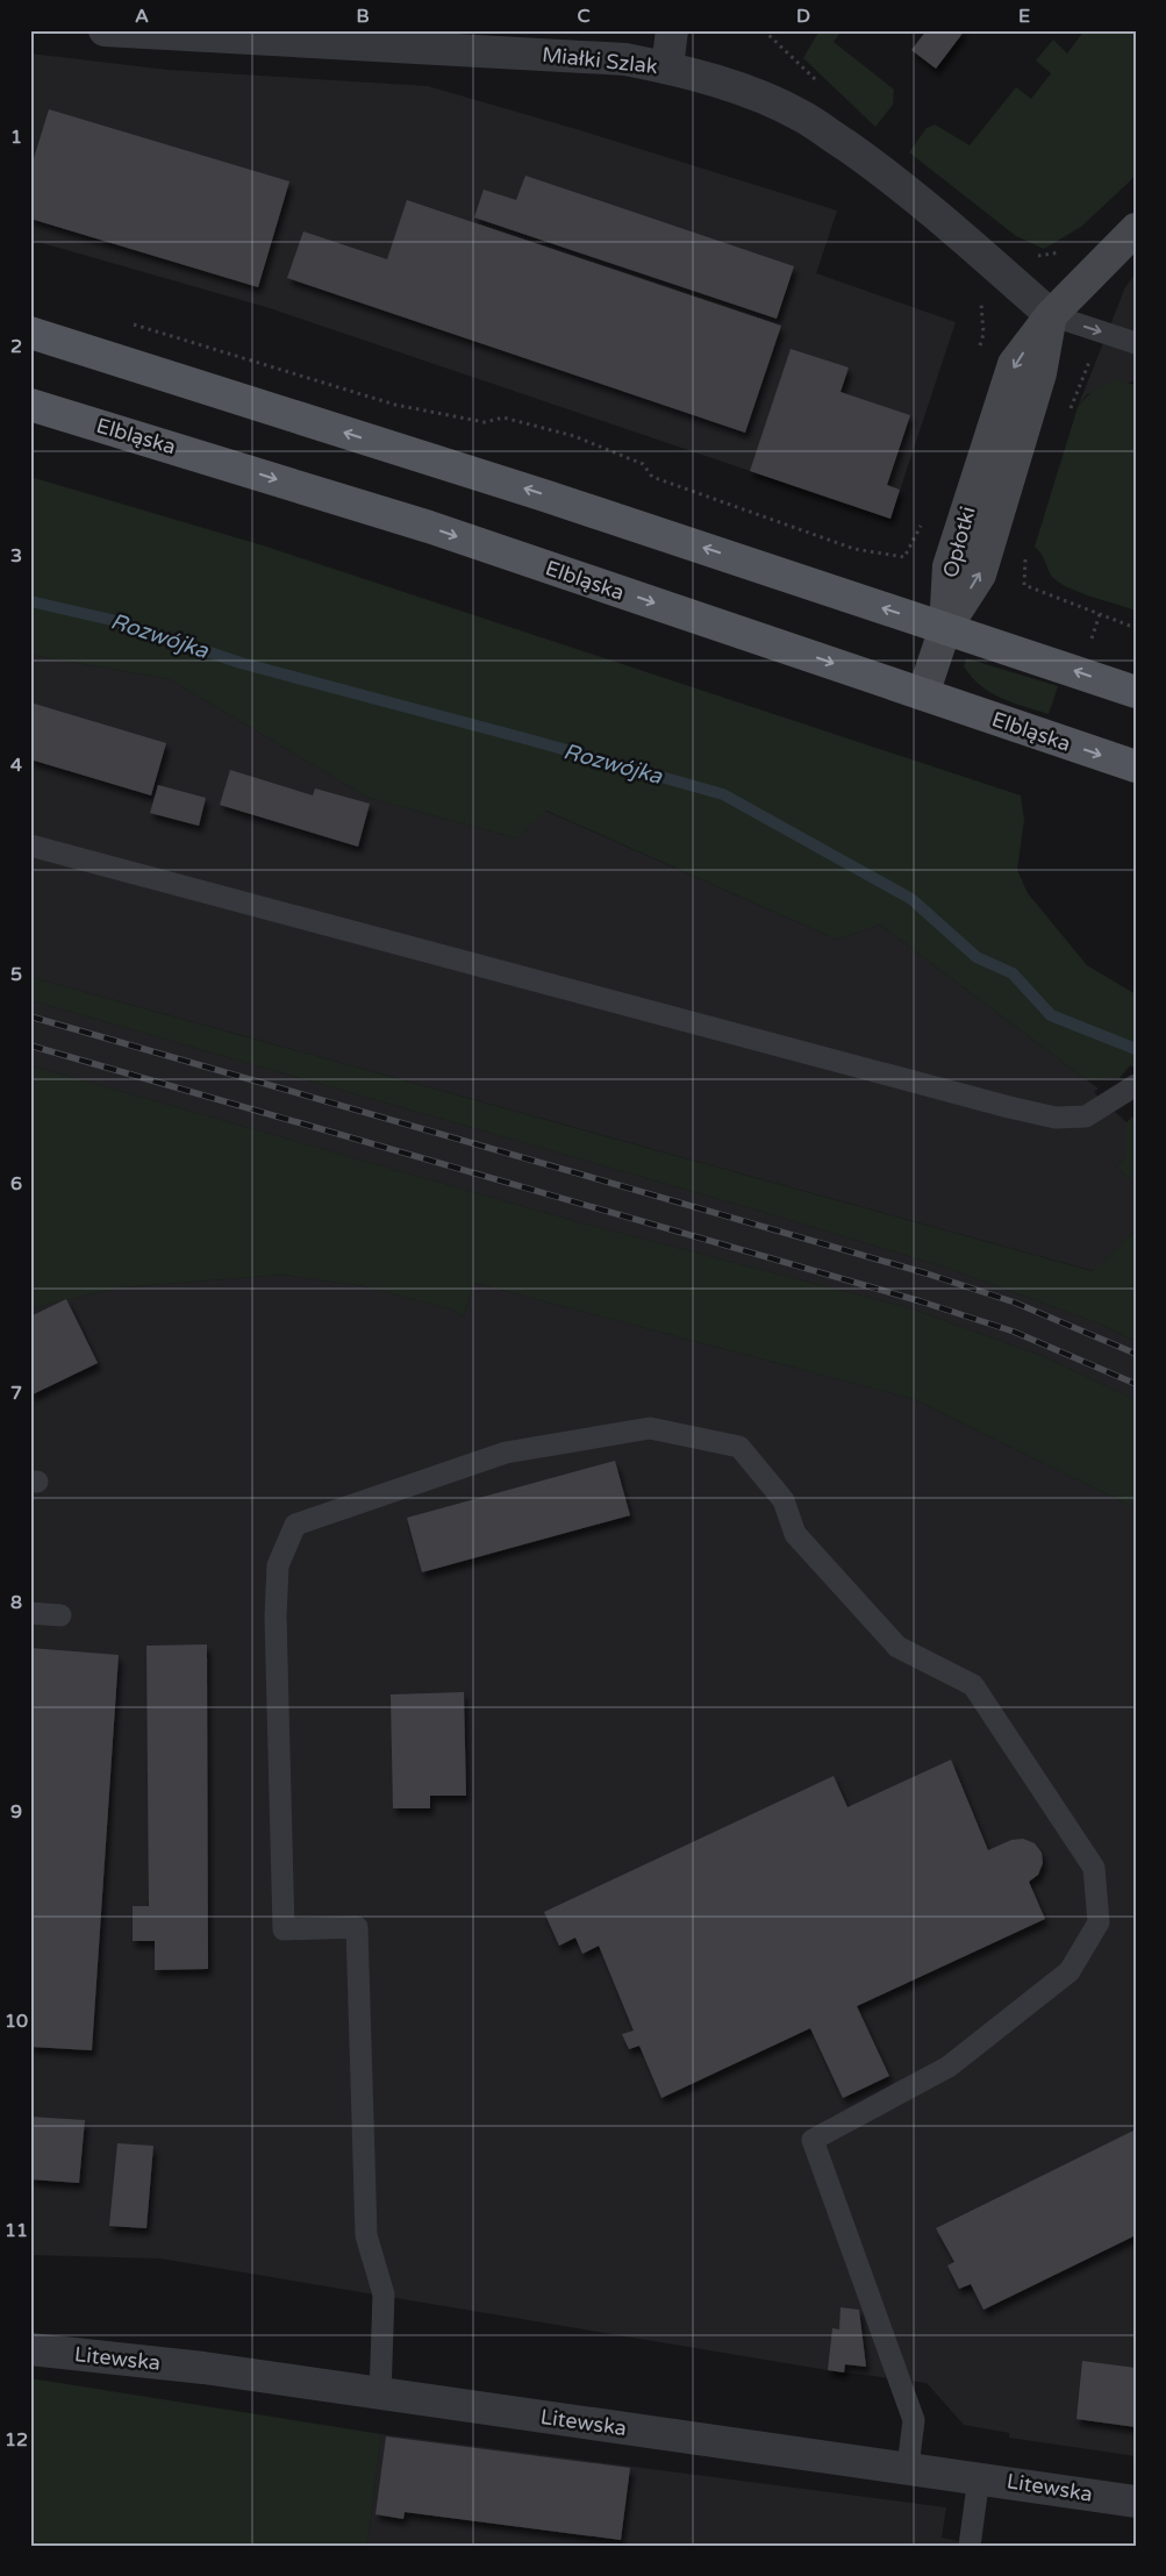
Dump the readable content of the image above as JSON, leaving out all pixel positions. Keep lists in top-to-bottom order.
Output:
{
  "streets": {
    "main road": ["Elbląska"],
    "street": ["Miałki Szlak", "Opłotki", "Litewska"]
  },
  "crossings": [
    ["Miałki Szlak", "Opłotki"],
    ["Elbląska", "Opłotki"]
  ],
  "water": ["Rozwójka"],
  "grid": {
    "columns": [
      "A",
      "B",
      "C",
      "D",
      "E"
    ],
    "rows": [
      "1",
      "2",
      "3",
      "4",
      "5",
      "6",
      "7",
      "8",
      "9",
      "10",
      "11",
      "12"
    ]
  }
}
